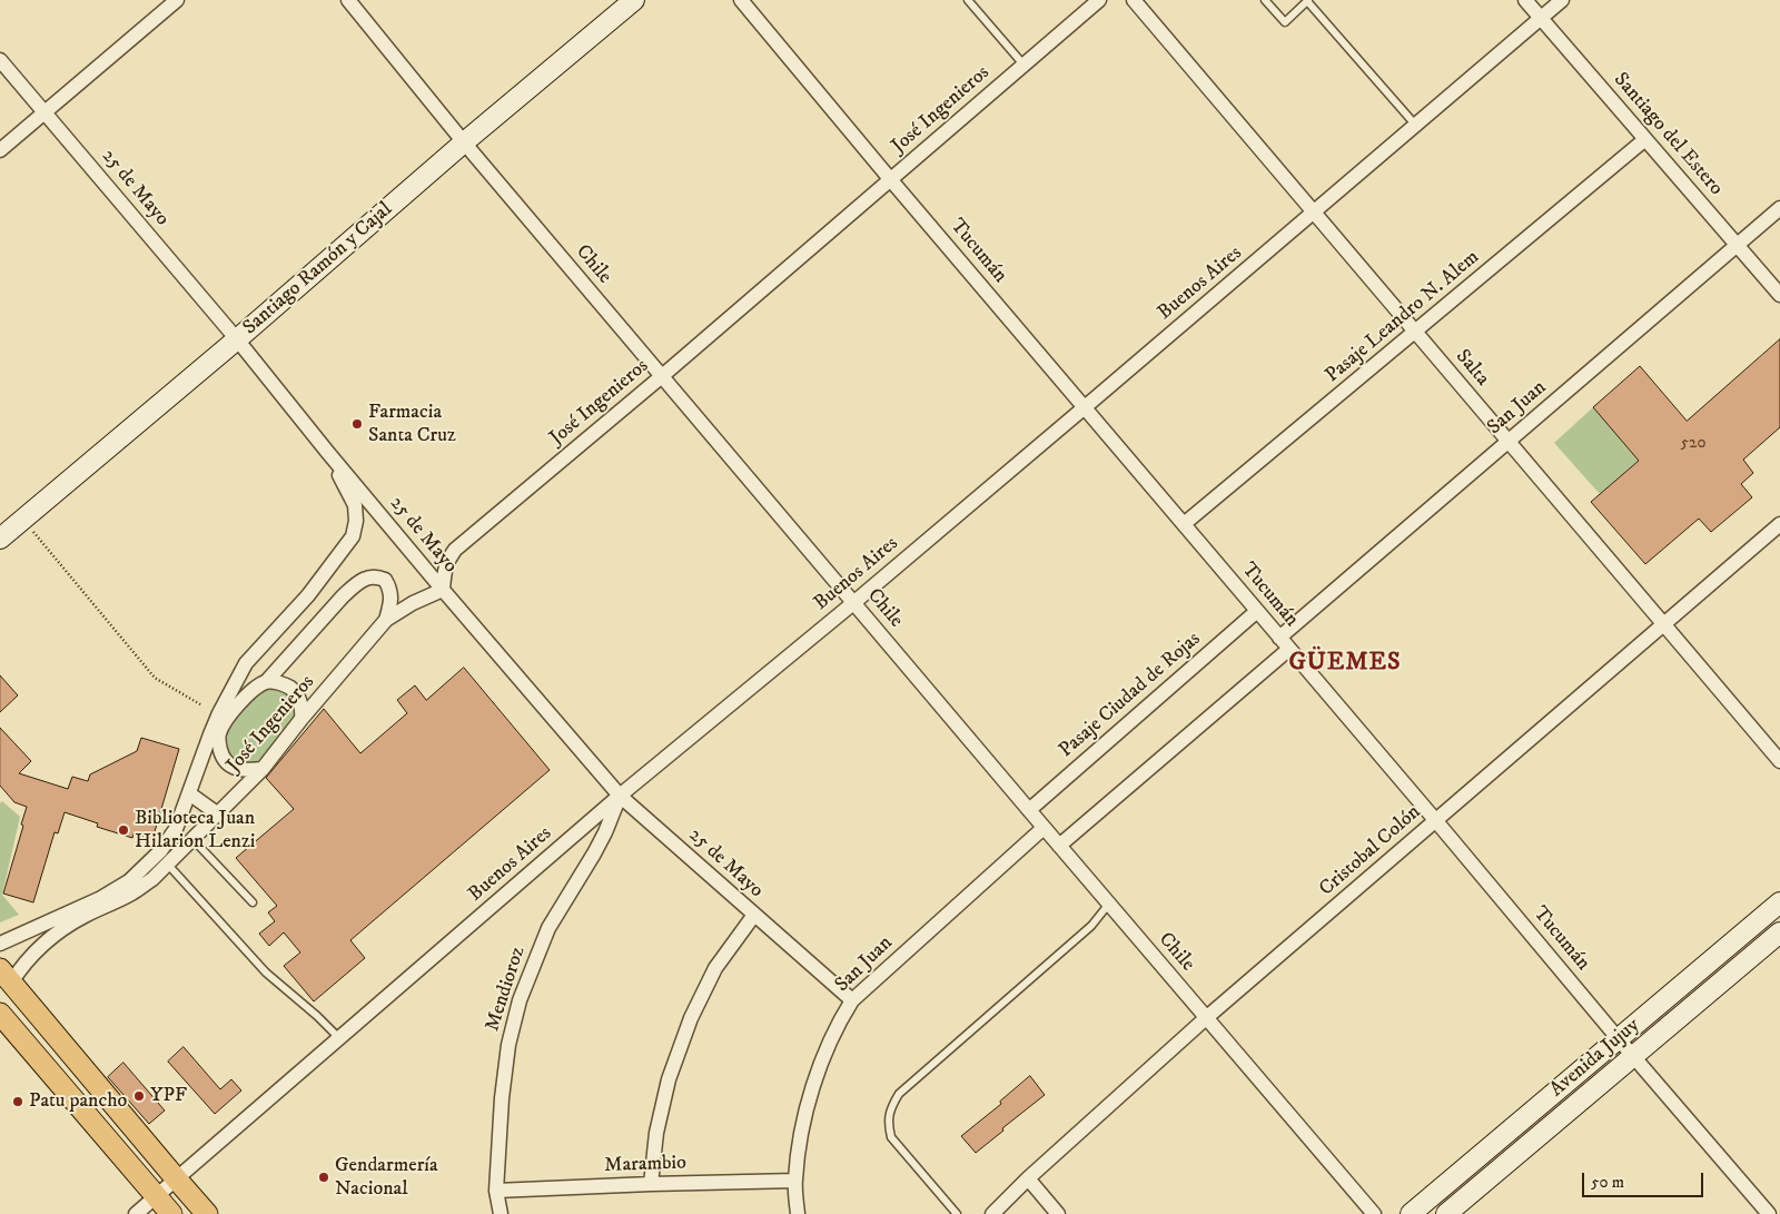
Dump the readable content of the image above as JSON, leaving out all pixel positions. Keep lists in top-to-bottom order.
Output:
{
  "streets": {
    "street": [
      "José Ingenieros",
      "Santiago del Estero",
      "25 de Mayo",
      "Tucumán",
      "Chile",
      "Santiago Ramón y Cajal",
      "Buenos Aires",
      "Pasaje Leandro N. Alem",
      "Salta",
      "San Juan",
      "Pasaje Ciudad de Rojas",
      "Cristobal Colón",
      "Mendioroz",
      "Avenida Jujuy",
      "Marambio"
    ]
  },
  "crossings": [
    ["José Ingenieros", "25 de Mayo"],
    ["José Ingenieros", "Tucumán"],
    ["José Ingenieros", "Chile"],
    ["Santiago del Estero", "Buenos Aires"],
    ["Santiago del Estero", "Pasaje Leandro N. Alem"],
    ["Santiago del Estero", "San Juan"],
    ["25 de Mayo", "Santiago Ramón y Cajal"],
    ["25 de Mayo", "Buenos Aires"],
    ["25 de Mayo", "San Juan"],
    ["25 de Mayo", "Mendioroz"],
    ["Tucumán", "Buenos Aires"],
    ["Tucumán", "Pasaje Leandro N. Alem"],
    ["Tucumán", "San Juan"],
    ["Tucumán", "Pasaje Ciudad de Rojas"],
    ["Tucumán", "Cristobal Colón"],
    ["Tucumán", "Avenida Jujuy"],
    ["Chile", "Santiago Ramón y Cajal"],
    ["Chile", "Buenos Aires"],
    ["Chile", "San Juan"],
    ["Chile", "Pasaje Ciudad de Rojas"],
    ["Chile", "Cristobal Colón"],
    ["Buenos Aires", "Salta"],
    ["Buenos Aires", "Mendioroz"],
    ["Pasaje Leandro N. Alem", "Salta"],
    ["Salta", "San Juan"],
    ["Salta", "Cristobal Colón"],
    ["San Juan", "Marambio"],
    ["Mendioroz", "Marambio"]
  ],
  "districts": ["GÜEMES"],
  "places": [
    "Farmacia Santa Cruz",
    "Biblioteca Juan Hilarion Lenzi",
    "YPF",
    "Patu pancho",
    "Gendarmería Nacional"
  ],
  "house_numbers": ["520"],
  "scale_bar": "50 m"
}
